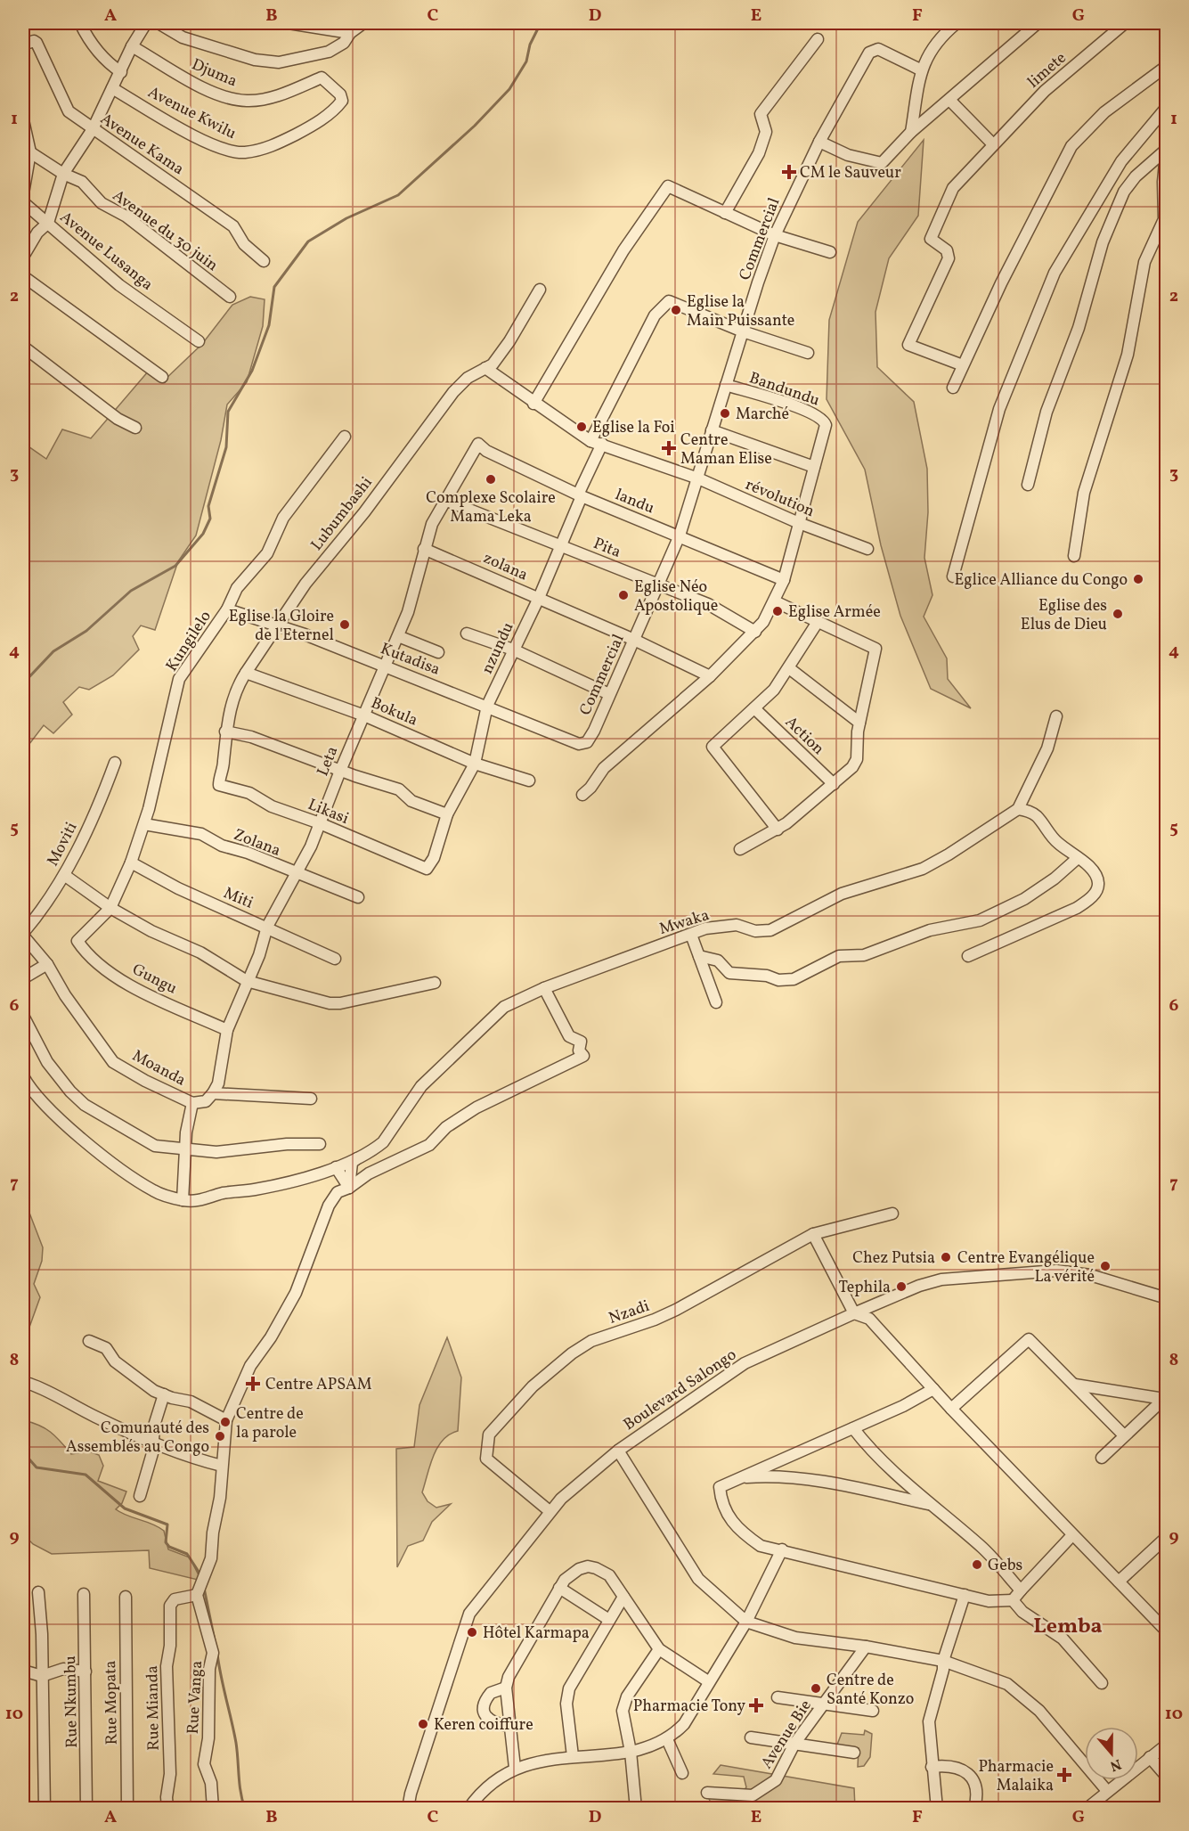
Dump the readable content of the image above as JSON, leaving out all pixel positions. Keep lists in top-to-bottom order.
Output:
{
  "streets": {
    "street": [
      "limete",
      "Djuma",
      "Avenue Kwilu",
      "Avenue Kama",
      "Avenue du 30 juin",
      "Commercial",
      "Avenue Lusanga",
      "Bandundu",
      "révolution",
      "landu",
      "Lubumbashi",
      "Pita",
      "zolana",
      "Kungilelo",
      "nzundu",
      "Kutadisa",
      "Bokula",
      "Action",
      "Leta",
      "Likasi",
      "Zolana",
      "Moviti",
      "Miti",
      "Mwaka",
      "Gungu",
      "Moanda",
      "Nzadi",
      "Boulevard Salongo",
      "Rue Vanga",
      "Rue Nkumbu",
      "Rue Mopata",
      "Rue Mianda",
      "Avenue Bie"
    ]
  },
  "crossings": [
    ["Djuma", "Avenue Kwilu"],
    ["Commercial", "Bandundu"],
    ["Commercial", "révolution"],
    ["Commercial", "landu"],
    ["Commercial", "Pita"],
    ["Commercial", "zolana"],
    ["Commercial", "Kutadisa"],
    ["révolution", "nzundu"],
    ["landu", "nzundu"],
    ["landu", "Leta"],
    ["Lubumbashi", "Kutadisa"],
    ["Lubumbashi", "Bokula"],
    ["Lubumbashi", "Likasi"],
    ["Pita", "nzundu"],
    ["Pita", "Leta"],
    ["zolana", "nzundu"],
    ["zolana", "Leta"],
    ["Kungilelo", "Kutadisa"],
    ["Kungilelo", "Zolana"],
    ["Kungilelo", "Miti"],
    ["Kungilelo", "Gungu"],
    ["nzundu", "Kutadisa"],
    ["nzundu", "Bokula"],
    ["nzundu", "Likasi"],
    ["Kutadisa", "Leta"],
    ["Bokula", "Leta"],
    ["Leta", "Likasi"],
    ["Leta", "Zolana"],
    ["Leta", "Miti"],
    ["Leta", "Gungu"],
    ["Leta", "Moanda"],
    ["Moviti", "Moanda"],
    ["Nzadi", "Boulevard Salongo"],
    ["Rue Vanga", "Rue Mianda"]
  ],
  "districts": ["Lemba"],
  "places": {
    "health": [
      "CM le Sauveur",
      "Centre Maman Elise",
      "Centre APSAM",
      "Pharmacie Tony",
      "Pharmacie Malaika"
    ],
    "other": [
      "Eglise la Main Puissante",
      "Marché",
      "Eglise la Foi",
      "Complexe Scolaire Mama Leka",
      "Eglice Alliance du Congo",
      "Eglise Néo Apostolique",
      "Eglise Armée",
      "Eglise des Elus de Dieu",
      "Eglise la Gloire de l'Eternel",
      "Chez Putsia",
      "Centre Evangélique La vérité",
      "Tephila",
      "Centre de la parole",
      "Comunauté des Assemblés au Congo",
      "Gebs",
      "Hôtel Karmapa",
      "Centre de Santé Konzo",
      "Keren coiffure"
    ]
  },
  "north": "bottom",
  "grid": {
    "columns": [
      "A",
      "B",
      "C",
      "D",
      "E",
      "F",
      "G"
    ],
    "rows": [
      "1",
      "2",
      "3",
      "4",
      "5",
      "6",
      "7",
      "8",
      "9",
      "10"
    ]
  }
}
